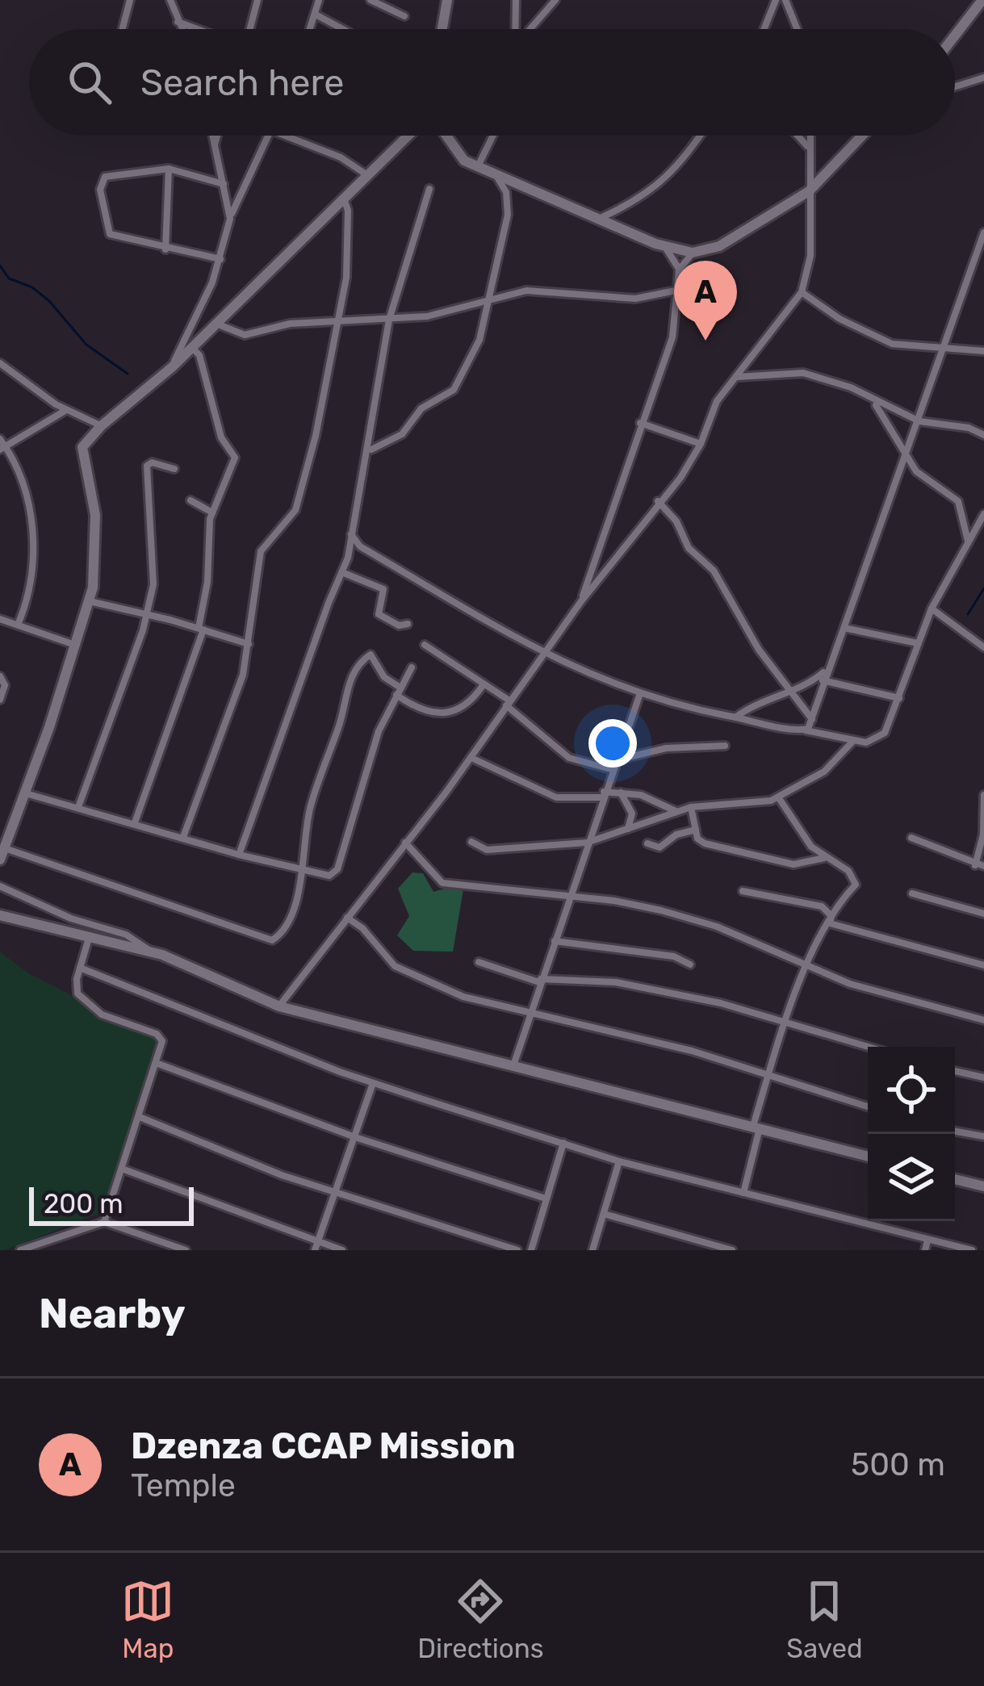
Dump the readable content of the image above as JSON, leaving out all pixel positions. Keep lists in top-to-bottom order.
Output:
{
  "scale_bar": "200 m",
  "page": {
    "search": "Search here",
    "pins": "A",
    "scale": "200 m",
    "heading": "Nearby",
    "list": [
      {
        "mark": "A",
        "name": "Dzenza CCAP Mission",
        "note": "Temple",
        "value": "500 m"
      }
    ],
    "nav": ["Map", "Directions", "Saved"]
  }
}
